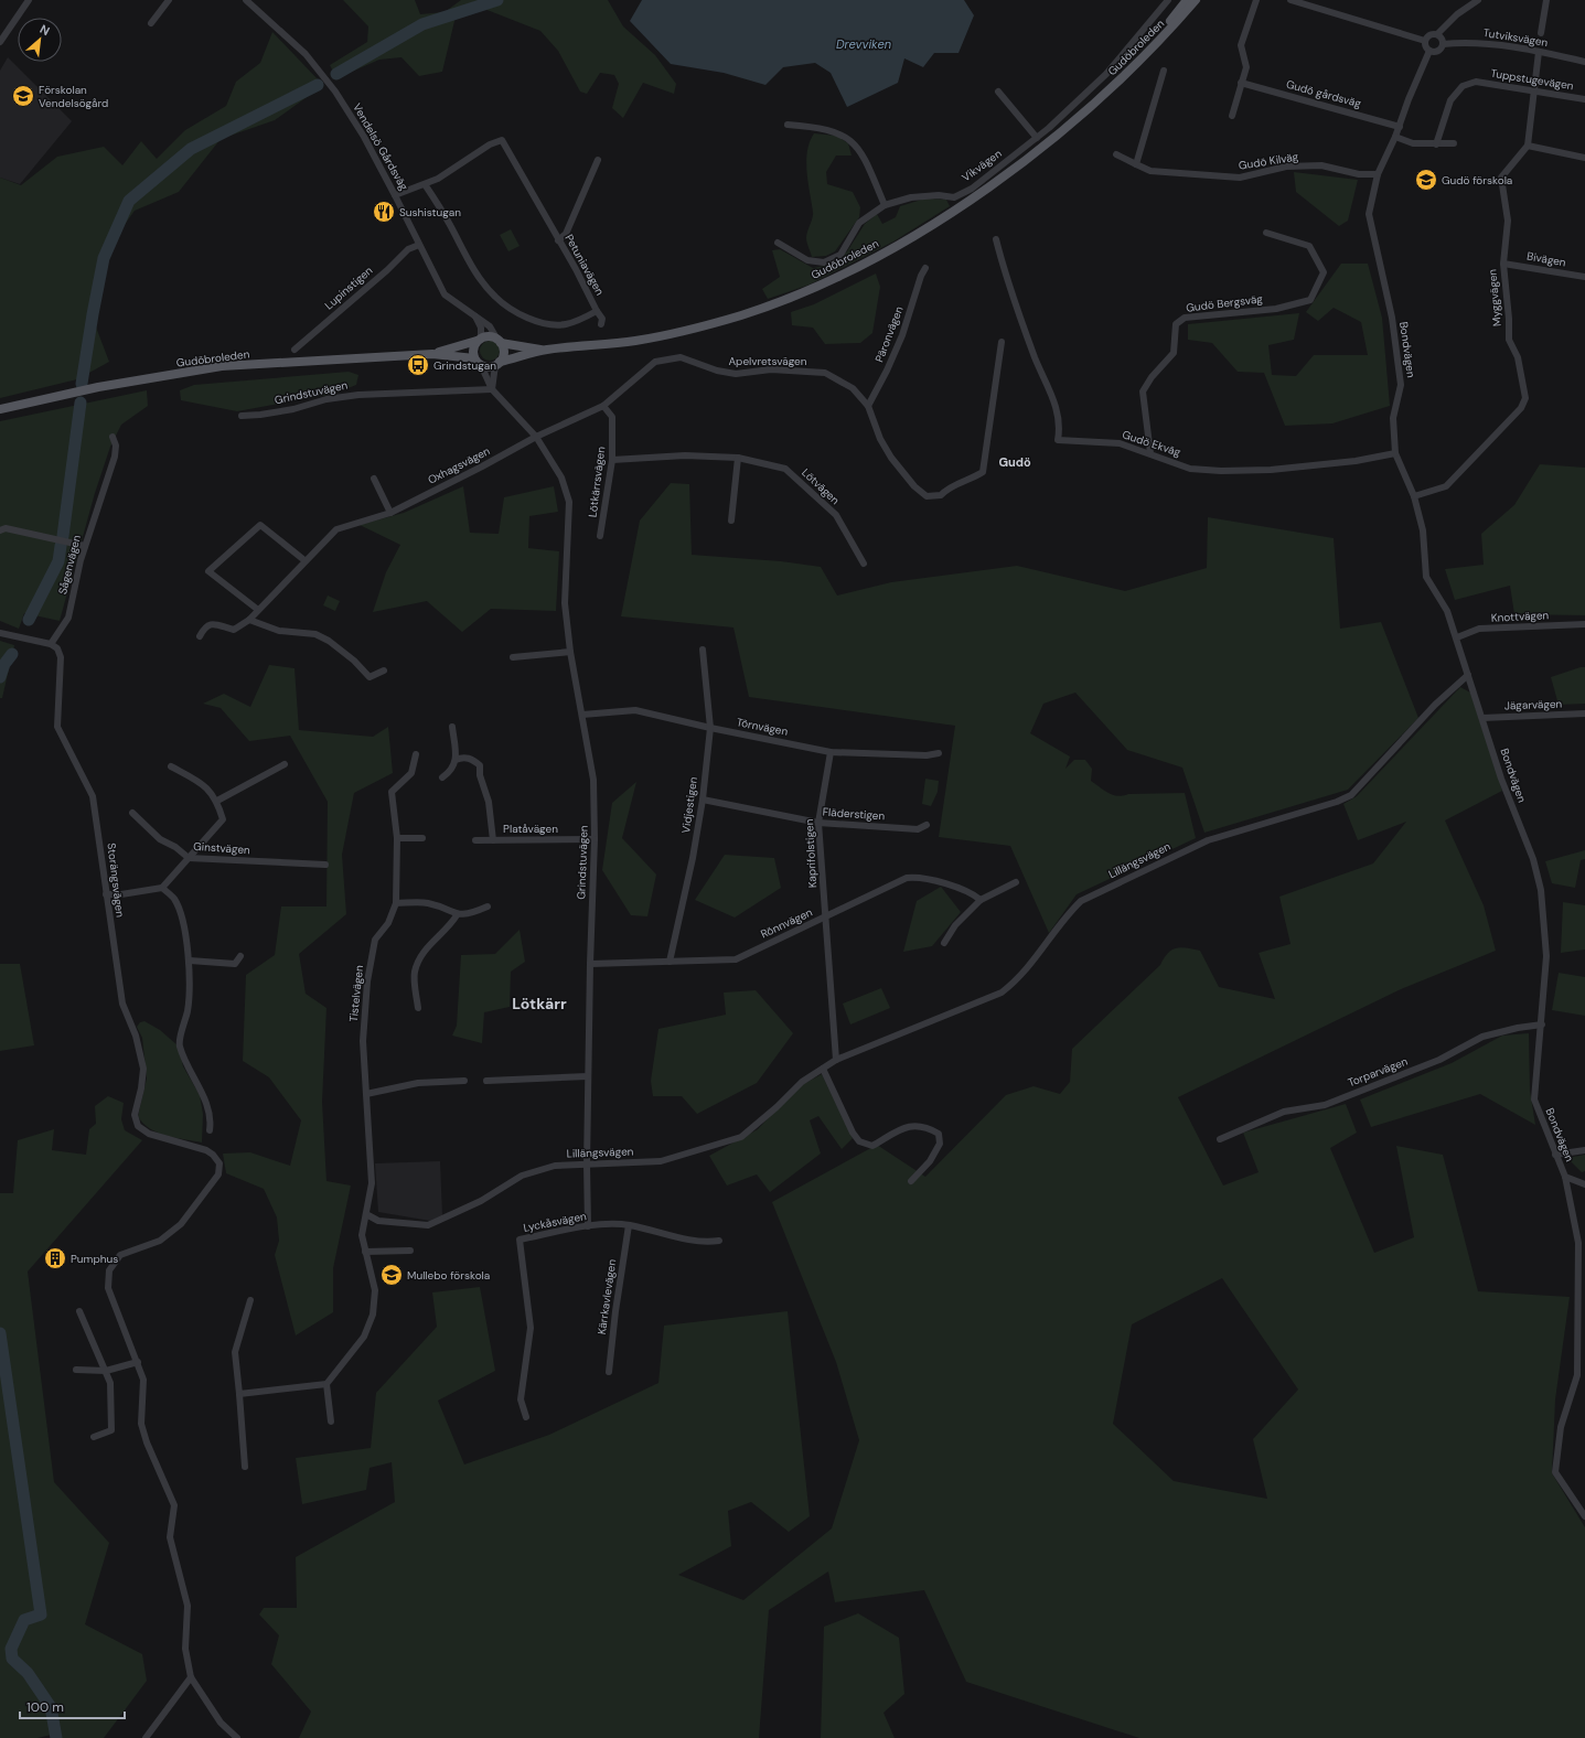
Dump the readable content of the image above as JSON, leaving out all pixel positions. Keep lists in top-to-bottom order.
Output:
{
  "streets": {
    "main road": ["Gudöbroleden"],
    "street": [
      "Tutviksvägen",
      "Tuppstugevägen",
      "Gudö gårdsväg",
      "Vendelsö Gårdsväg",
      "Gudö Kilväg",
      "Vikvägen",
      "Bivägen",
      "Petuniavägen",
      "Lupinstigen",
      "Myggvägen",
      "Gudö Bergsväg",
      "Päronvägen",
      "Bondvägen",
      "Apelvretsvägen",
      "Grindstuvägen",
      "Gudö Ekväg",
      "Oxhagsvägen",
      "Lötkärrsvägen",
      "Lötvägen",
      "Sågenvägen",
      "Knottvägen",
      "Jägarvägen",
      "Törnvägen",
      "Vidjestigen",
      "Fläderstigen",
      "Platåvägen",
      "Ginstvägen",
      "Kaprifolstigen",
      "Lillängsvägen",
      "Storängsvägen",
      "Rönnvägen",
      "Tistelvägen",
      "Torparvägen",
      "Lyckåsvägen",
      "Kärrkavlevägen"
    ]
  },
  "crossings": [
    ["Tutviksvägen", "Bondvägen"],
    ["Gudöbroleden", "Vendelsö Gårdsväg"],
    ["Gudöbroleden", "Grindstuvägen"],
    ["Gudö gårdsväg", "Bondvägen"],
    ["Vendelsö Gårdsväg", "Petuniavägen"],
    ["Vendelsö Gårdsväg", "Lupinstigen"],
    ["Vendelsö Gårdsväg", "Grindstuvägen"],
    ["Gudö Kilväg", "Bondvägen"],
    ["Bivägen", "Myggvägen"],
    ["Myggvägen", "Bondvägen"],
    ["Gudö Bergsväg", "Gudö Ekväg"],
    ["Päronvägen", "Apelvretsvägen"],
    ["Bondvägen", "Gudö Ekväg"],
    ["Bondvägen", "Knottvägen"],
    ["Bondvägen", "Jägarvägen"],
    ["Bondvägen", "Lillängsvägen"],
    ["Bondvägen", "Torparvägen"],
    ["Apelvretsvägen", "Grindstuvägen"],
    ["Apelvretsvägen", "Oxhagsvägen"],
    ["Apelvretsvägen", "Lötkärrsvägen"],
    ["Grindstuvägen", "Oxhagsvägen"],
    ["Grindstuvägen", "Törnvägen"],
    ["Grindstuvägen", "Platåvägen"],
    ["Grindstuvägen", "Lillängsvägen"],
    ["Grindstuvägen", "Rönnvägen"],
    ["Grindstuvägen", "Lyckåsvägen"],
    ["Lötkärrsvägen", "Lötvägen"],
    ["Sågenvägen", "Storängsvägen"],
    ["Törnvägen", "Vidjestigen"],
    ["Törnvägen", "Kaprifolstigen"],
    ["Vidjestigen", "Fläderstigen"],
    ["Vidjestigen", "Rönnvägen"],
    ["Fläderstigen", "Kaprifolstigen"],
    ["Kaprifolstigen", "Lillängsvägen"],
    ["Kaprifolstigen", "Rönnvägen"],
    ["Lillängsvägen", "Tistelvägen"],
    ["Lyckåsvägen", "Kärrkavlevägen"]
  ],
  "districts": ["Gudö", "Lötkärr"],
  "water": ["Drevviken"],
  "places": {
    "school or university": ["Förskolan Vendelsögård", "Gudö förskola", "Mullebo förskola"],
    "restaurant": ["Sushistugan"],
    "bus stop": ["Grindstugan"],
    "building": ["Pumphus"]
  },
  "scale_bar": "100 m",
  "north": "top right"
}
